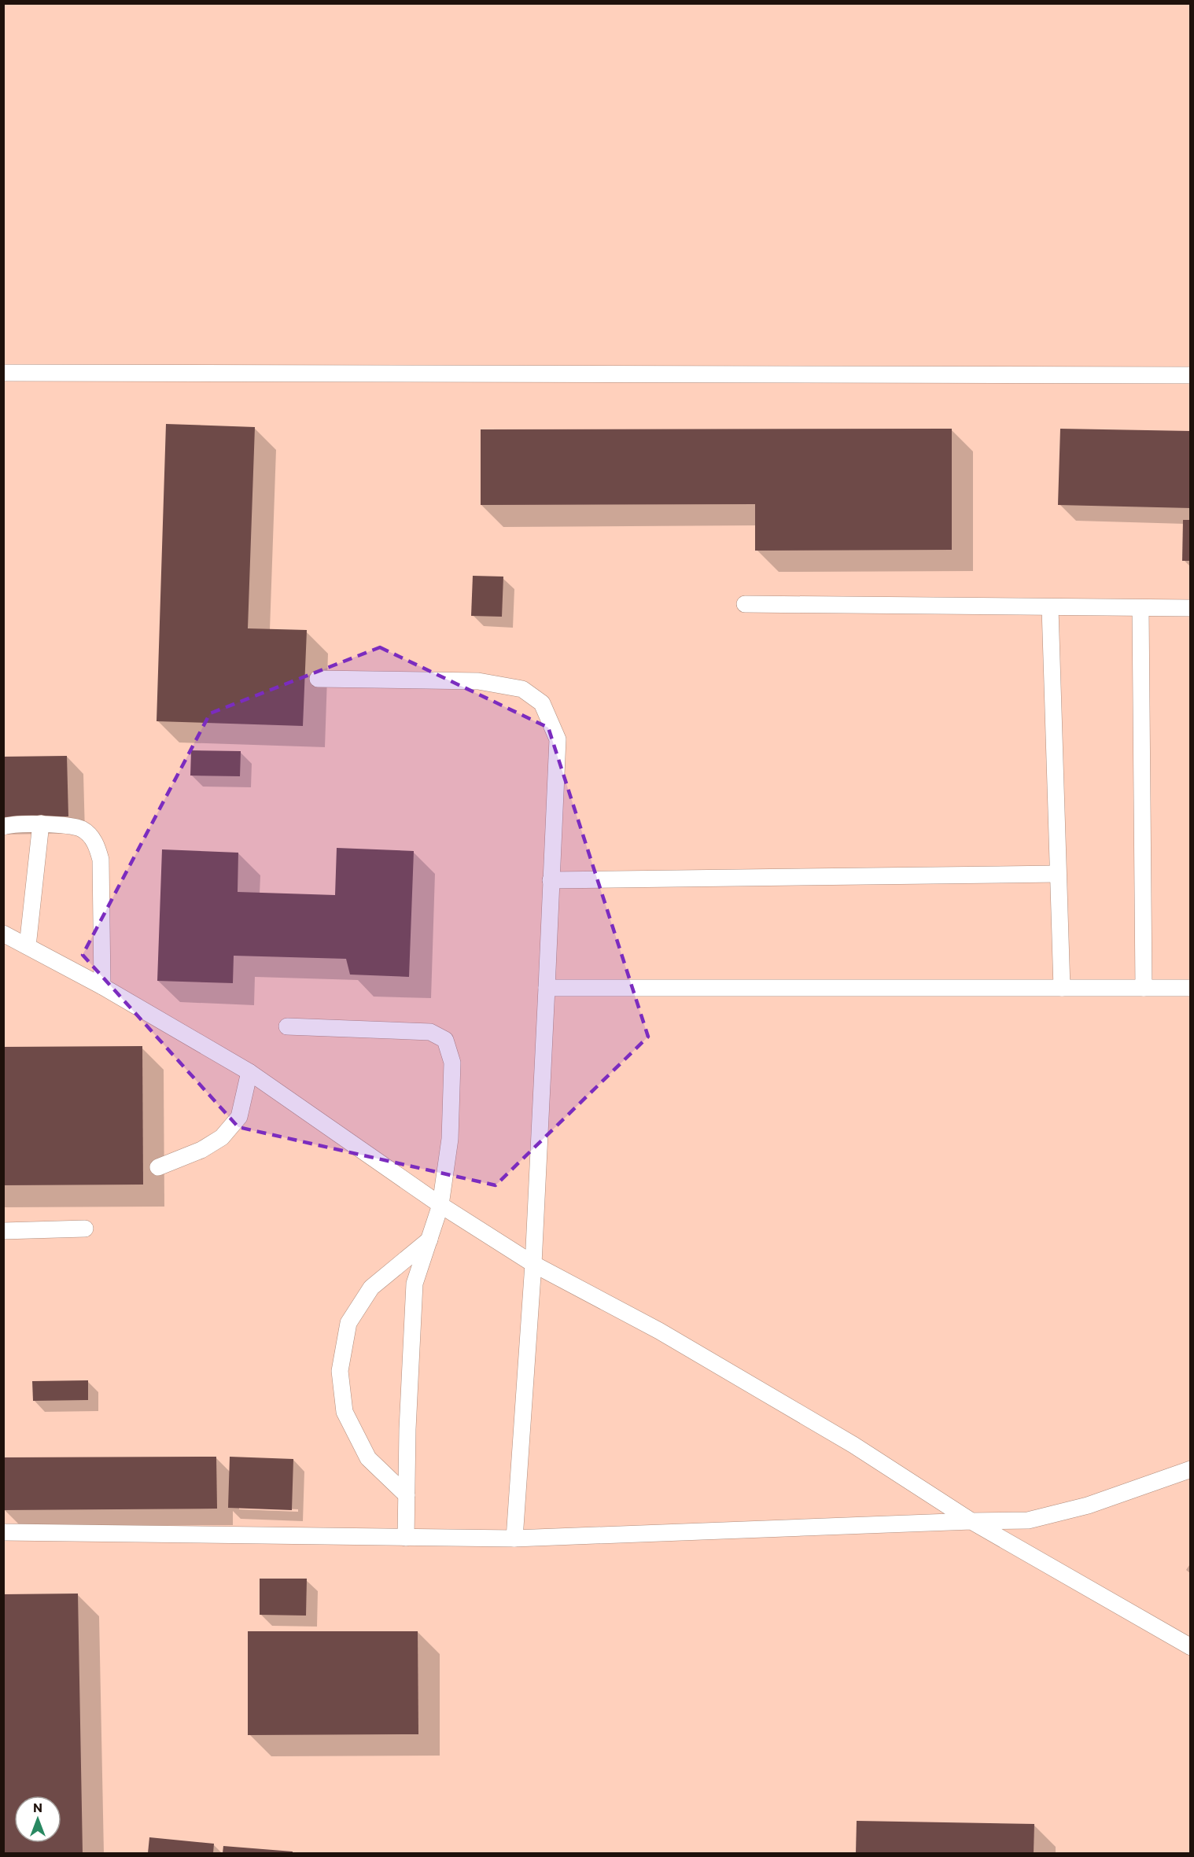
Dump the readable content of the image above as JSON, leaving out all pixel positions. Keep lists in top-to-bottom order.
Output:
{
  "north": "top"
}
